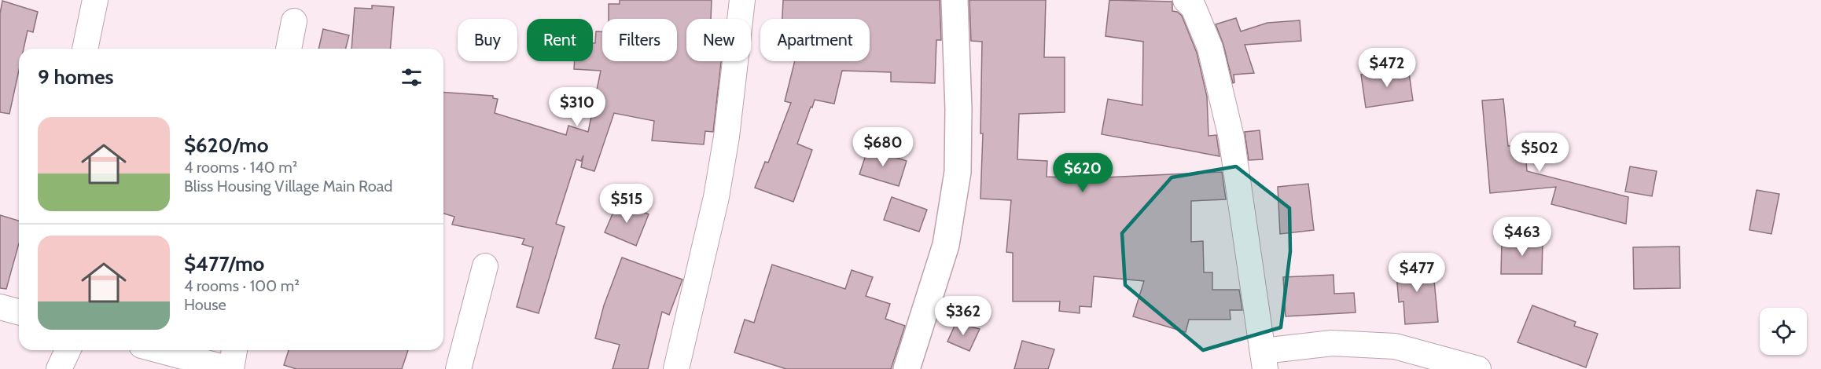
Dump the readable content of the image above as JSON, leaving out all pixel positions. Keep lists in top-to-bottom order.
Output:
{
  "page": {
    "chip": [
      "Buy",
      "Rent",
      "Filters",
      "New",
      "Apartment"
    ],
    "price": [
      "$472",
      "$310",
      "$680",
      "$502",
      "$620",
      "$515",
      "$463",
      "$477",
      "$362"
    ],
    "heading": "9 homes",
    "list": [
      {
        "name": "$620/mo",
        "note": "4 rooms · 140 m² · Bliss Housing Village Main Road"
      },
      {
        "name": "$477/mo",
        "note": "4 rooms · 100 m² · House"
      }
    ]
  }
}
